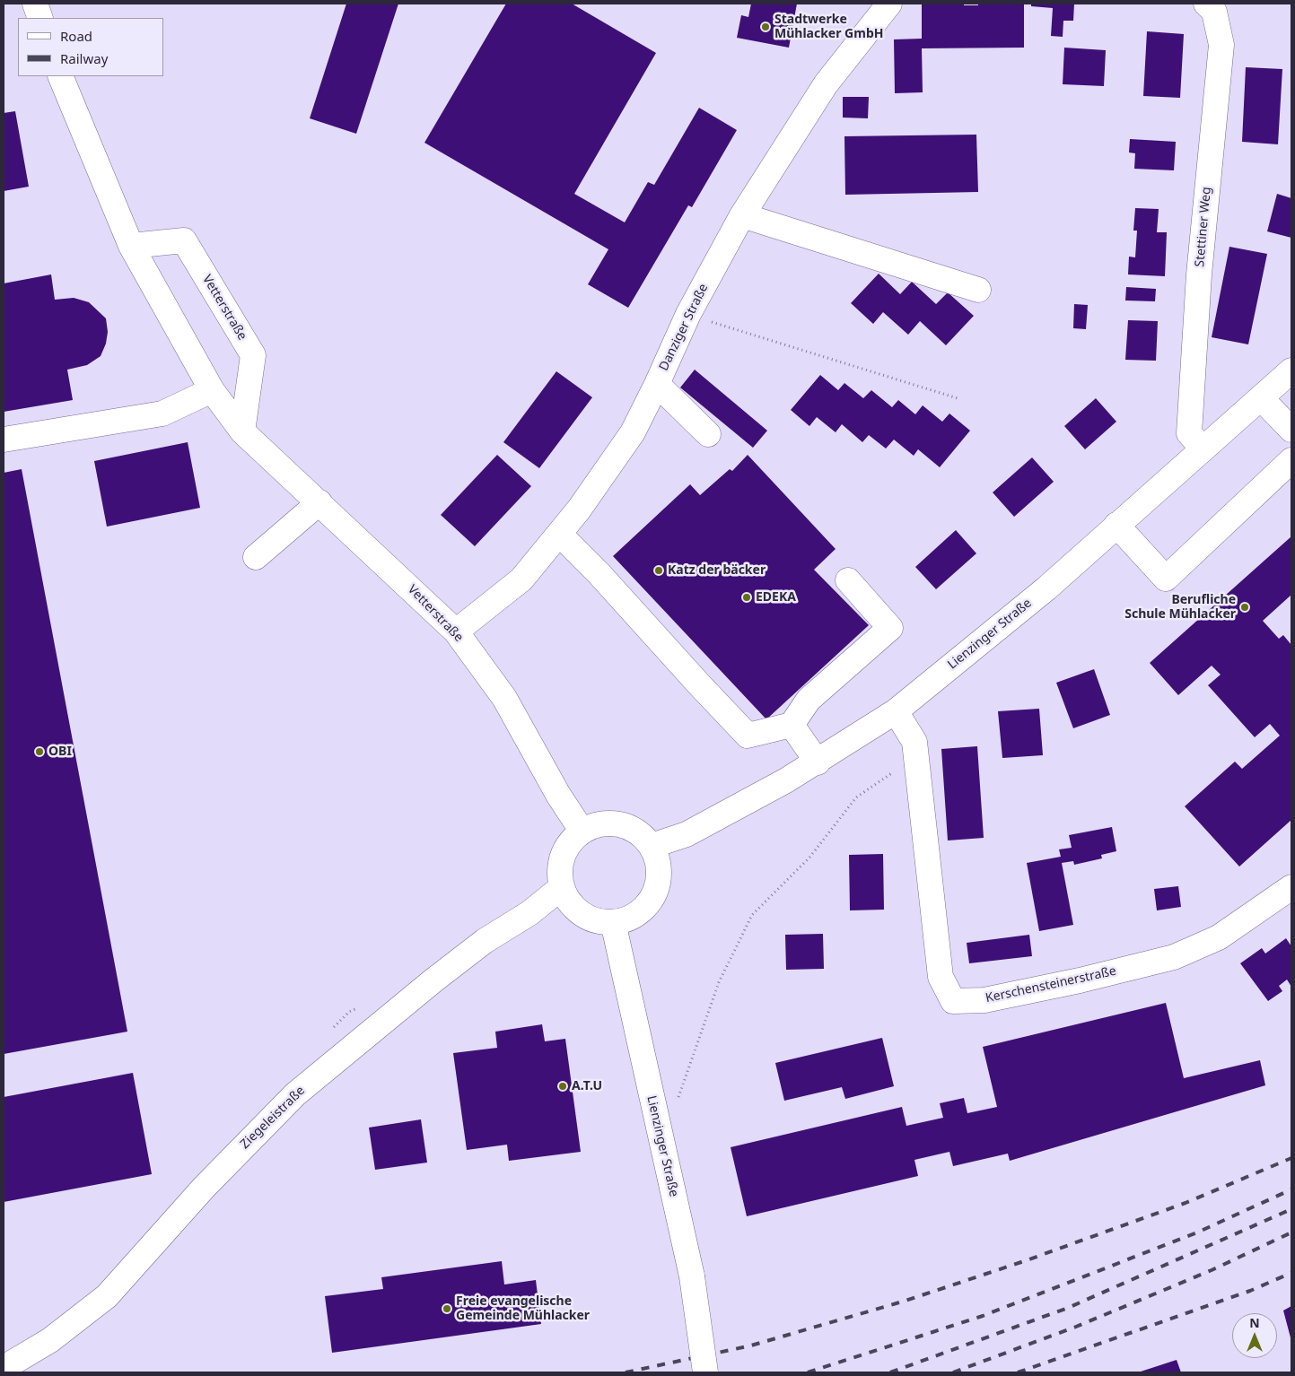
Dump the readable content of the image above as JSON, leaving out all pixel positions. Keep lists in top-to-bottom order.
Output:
{
  "streets": {
    "street": [
      "Stettiner Weg",
      "Vetterstraße",
      "Danziger Straße",
      "Lienzinger Straße",
      "Kerschensteinerstraße",
      "Ziegeleistraße"
    ]
  },
  "crossings": [
    ["Stettiner Weg", "Lienzinger Straße"],
    ["Vetterstraße", "Danziger Straße"],
    ["Vetterstraße", "Lienzinger Straße"],
    ["Vetterstraße", "Ziegeleistraße"],
    ["Lienzinger Straße", "Kerschensteinerstraße"],
    ["Lienzinger Straße", "Ziegeleistraße"]
  ],
  "places": [
    "Stadtwerke Mühlacker GmbH",
    "Katz der bäcker",
    "EDEKA",
    "Berufliche Schule Mühlacker",
    "OBI",
    "A.T.U",
    "Freie evangelische Gemeinde Mühlacker"
  ],
  "legend": ["Road", "Railway"],
  "north": "top"
}
